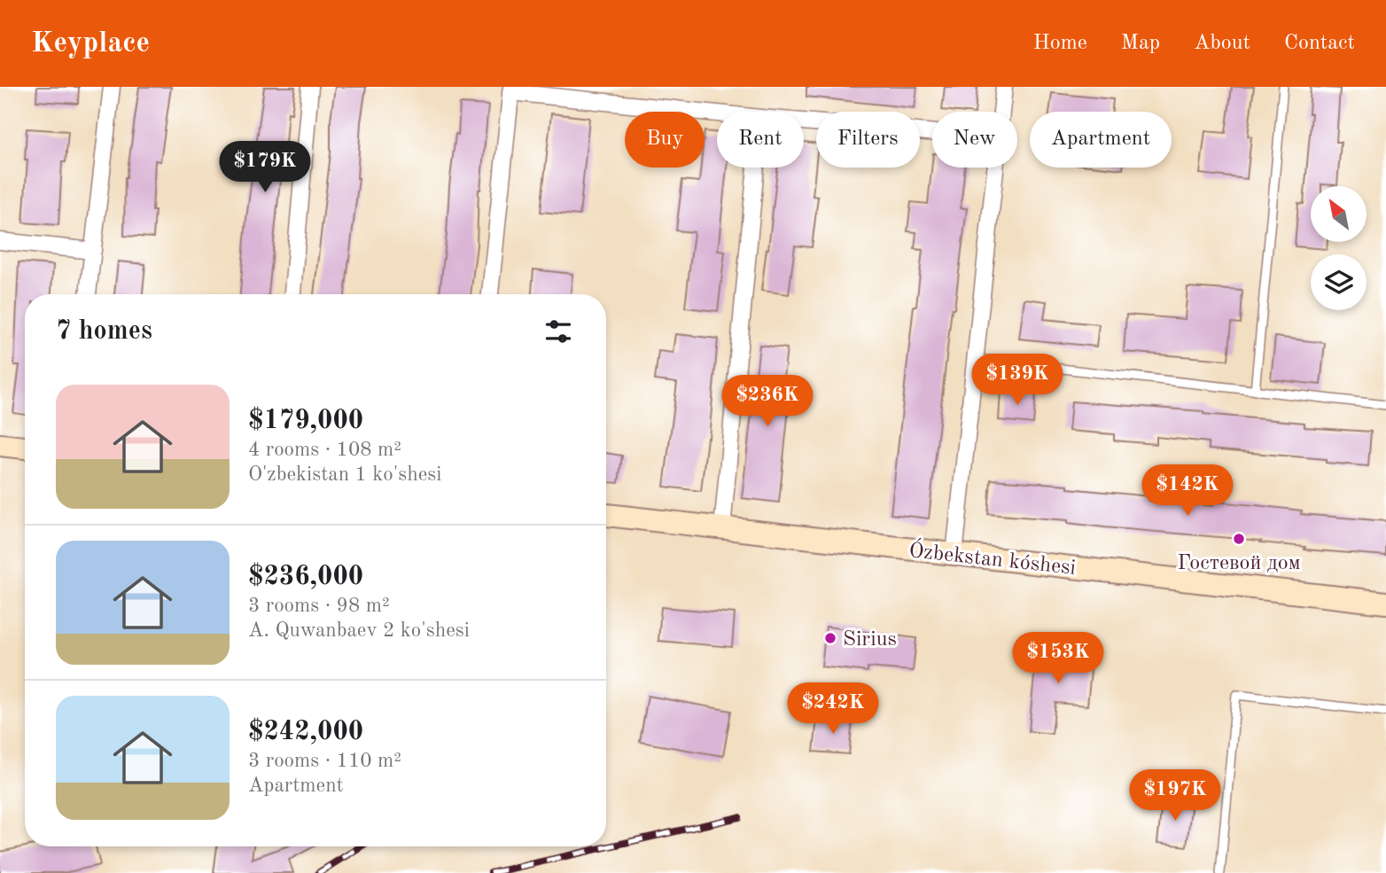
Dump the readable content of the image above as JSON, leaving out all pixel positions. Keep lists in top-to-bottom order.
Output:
{
  "streets": {
    "street": ["Ózbekstan kóshesi"]
  },
  "places": ["Гостевой дом", "Sirius"],
  "north": "top left",
  "page": {
    "header": "Keyplace",
    "nav": [
      "Home",
      "Map",
      "About",
      "Contact"
    ],
    "chip": [
      "Buy",
      "Rent",
      "Filters",
      "New",
      "Apartment"
    ],
    "price": [
      "$179K",
      "$139K",
      "$236K",
      "$142K",
      "$153K",
      "$242K",
      "$197K"
    ],
    "heading": "7 homes",
    "list": [
      {
        "name": "$179,000",
        "note": "4 rooms · 108 m² · O'zbekistan 1 ko'shesi"
      },
      {
        "name": "$236,000",
        "note": "3 rooms · 98 m² · A. Quwanbaev 2 ko'shesi"
      },
      {
        "name": "$242,000",
        "note": "3 rooms · 110 m² · Apartment"
      }
    ]
  }
}
